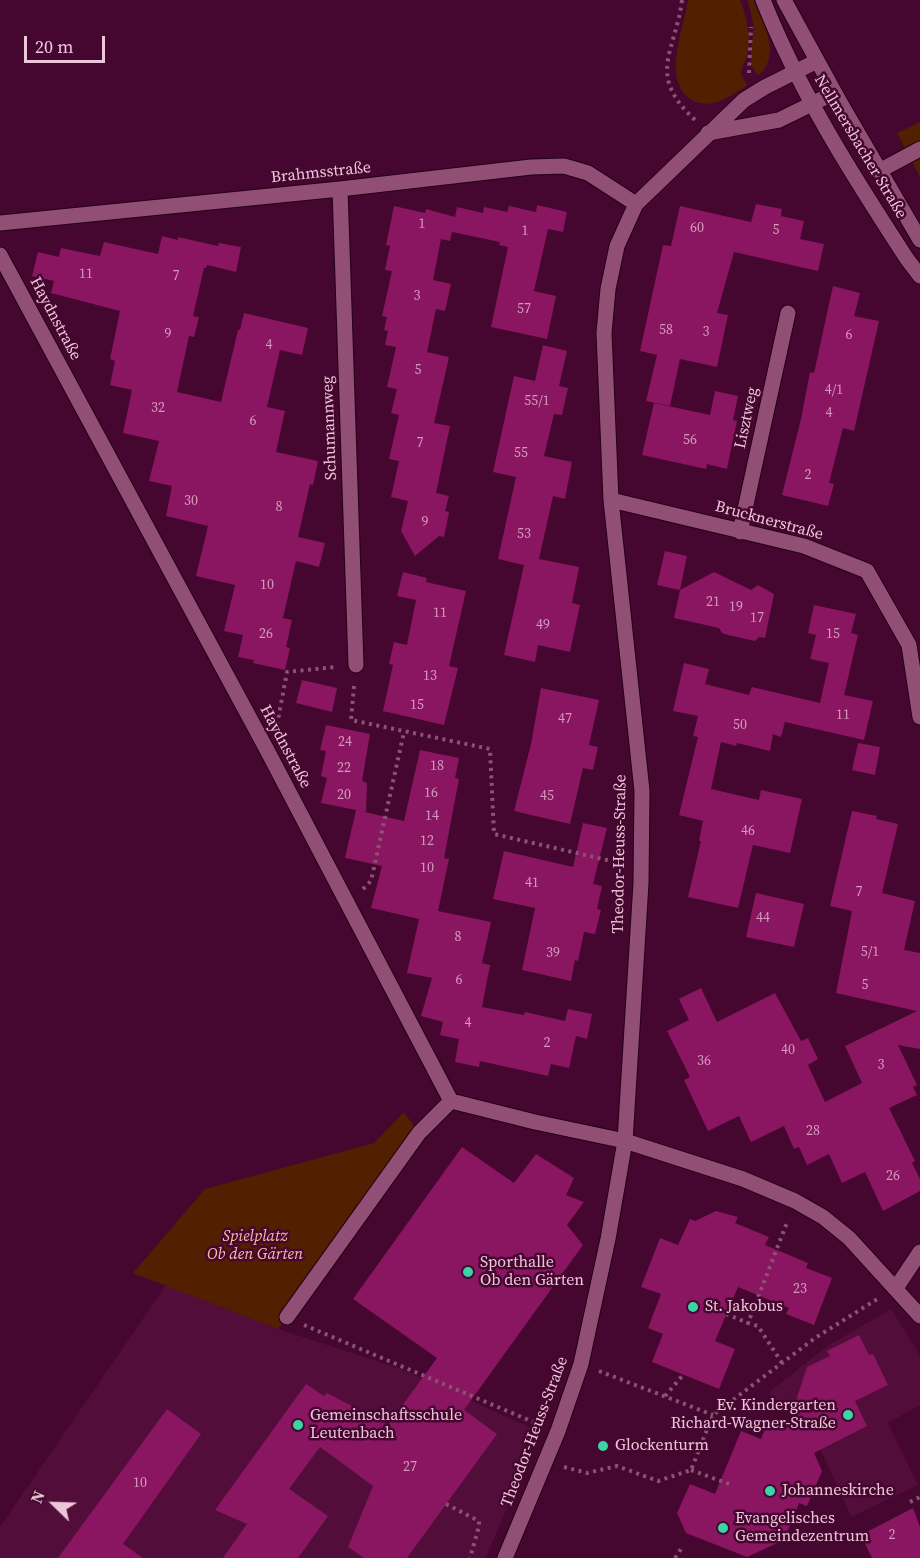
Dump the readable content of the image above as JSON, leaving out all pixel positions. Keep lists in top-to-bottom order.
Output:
{
  "streets": {
    "street": [
      "Nellmersbacher Straße",
      "Brahmsstraße",
      "Haydnstraße",
      "Lisztweg",
      "Schumannweg",
      "Brucknerstraße",
      "Theodor-Heuss-Straße"
    ]
  },
  "crossings": [
    ["Nellmersbacher Straße", "Theodor-Heuss-Straße"],
    ["Brahmsstraße", "Schumannweg"],
    ["Brahmsstraße", "Theodor-Heuss-Straße"],
    ["Lisztweg", "Brucknerstraße"],
    ["Brucknerstraße", "Theodor-Heuss-Straße"]
  ],
  "parks": ["Spielplatz Ob den Gärten"],
  "places": [
    "Sporthalle Ob den Gärten",
    "St. Jakobus",
    "Ev. Kindergarten Richard-Wagner-Straße",
    "Gemeinschaftsschule Leutenbach",
    "Glockenturm",
    "Johanneskirche",
    "Evangelisches Gemeindezentrum"
  ],
  "house_numbers": [
    "1",
    "60",
    "5",
    "1",
    "11",
    "7",
    "3",
    "57",
    "58",
    "3",
    "9",
    "6",
    "4",
    "5",
    "4/1",
    "55/1",
    "32",
    "4",
    "6",
    "56",
    "7",
    "55",
    "2",
    "30",
    "8",
    "9",
    "53",
    "10",
    "21",
    "19",
    "11",
    "17",
    "49",
    "26",
    "15",
    "13",
    "15",
    "11",
    "47",
    "50",
    "24",
    "18",
    "22",
    "16",
    "20",
    "45",
    "14",
    "46",
    "12",
    "10",
    "41",
    "7",
    "44",
    "8",
    "5/1",
    "39",
    "6",
    "5",
    "4",
    "2",
    "40",
    "36",
    "3",
    "28",
    "26",
    "23",
    "27",
    "10",
    "2"
  ],
  "scale_bar": "20 m",
  "north": "top left"
}
